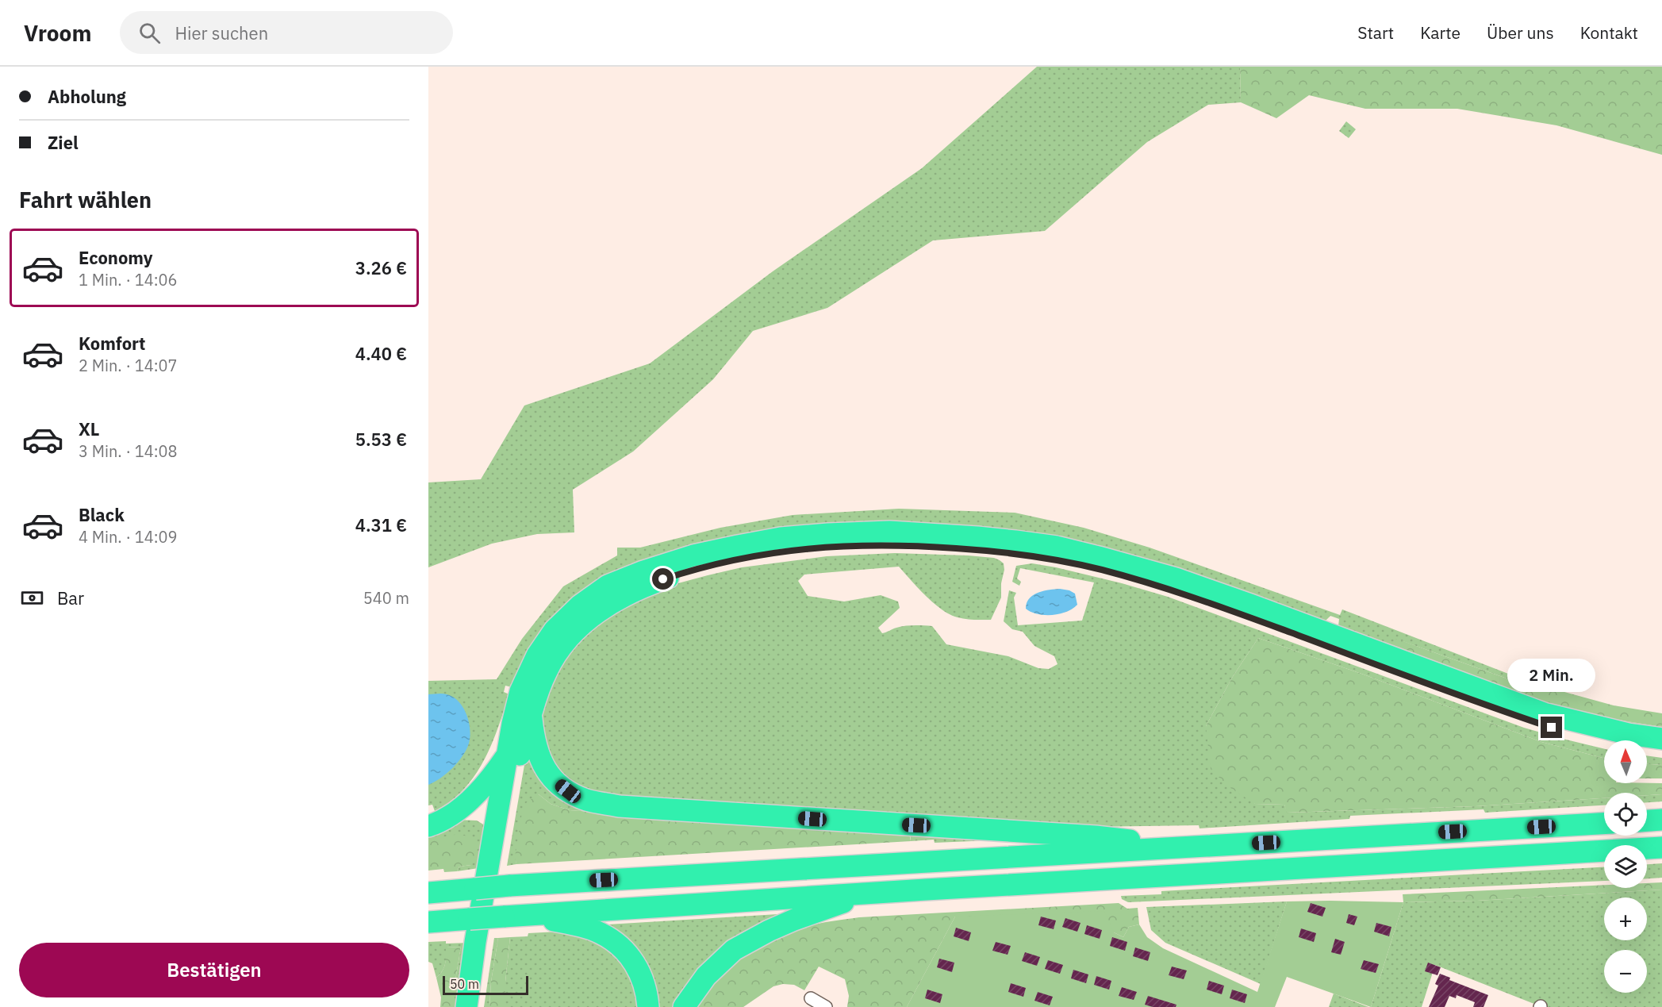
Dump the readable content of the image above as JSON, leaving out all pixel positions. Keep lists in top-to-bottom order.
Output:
{
  "scale_bar": "50 m",
  "north": "top",
  "page": {
    "header": "Vroom",
    "search": "Hier suchen",
    "nav": [
      "Start",
      "Karte",
      "Über uns",
      "Kontakt"
    ],
    "banner": ["Abholung", "Ziel"],
    "heading": "Fahrt wählen",
    "list": [
      {
        "name": "Economy",
        "note": "1 Min. · 14:06",
        "value": "3.26 €"
      },
      {
        "name": "Komfort",
        "note": "2 Min. · 14:07",
        "value": "4.40 €"
      },
      {
        "name": "XL",
        "note": "3 Min. · 14:08",
        "value": "5.53 €"
      },
      {
        "name": "Black",
        "note": "4 Min. · 14:09",
        "value": "4.31 €"
      }
    ],
    "pay": ["Bar", "540 m"],
    "bubble": "2 Min.",
    "map_buttons": ["+", "−"],
    "buttons": "Bestätigen",
    "scale": "50 m"
  }
}
